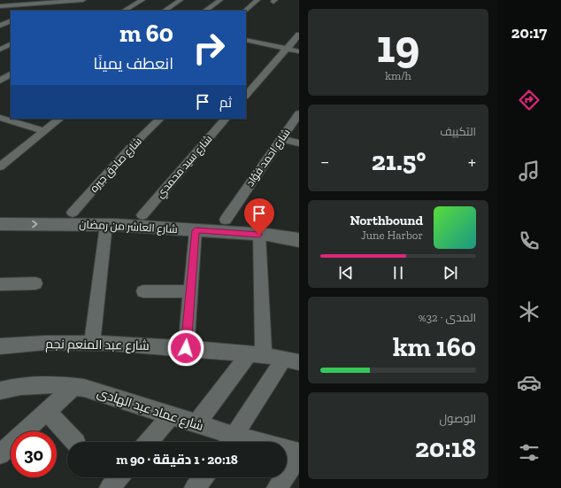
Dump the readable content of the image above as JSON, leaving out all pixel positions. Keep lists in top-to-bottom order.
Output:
{
  "streets": {
    "main road": ["شارع العاشر من رمضان"],
    "street": [
      "شارع احمد فؤاد",
      "شارع صادق جيره",
      "شارع سيد محمدي",
      "شارع عبد المنعم نجم",
      "شارع عماد عبد الهادى"
    ]
  },
  "crossings": [
    ["شارع احمد فؤاد", "شارع العاشر من رمضان"],
    ["شارع صادق جيره", "شارع العاشر من رمضان"],
    ["شارع سيد محمدي", "شارع العاشر من رمضان"]
  ],
  "page": {
    "tabs": "20:17",
    "tile": [
      ["19", "km/h"],
      "التكييف",
      ["المدى · 32%", "160 km"],
      ["الوصول", "20:18"]
    ],
    "turn": ["60 m", "انعطف يمينًا"],
    "then": "ثم",
    "heat": ["−", "21.5°", "+"],
    "song": ["Northbound", "June Harbor"],
    "limit": "30",
    "trip": "20:18 · 1 دقيقة · 90 m"
  }
}
